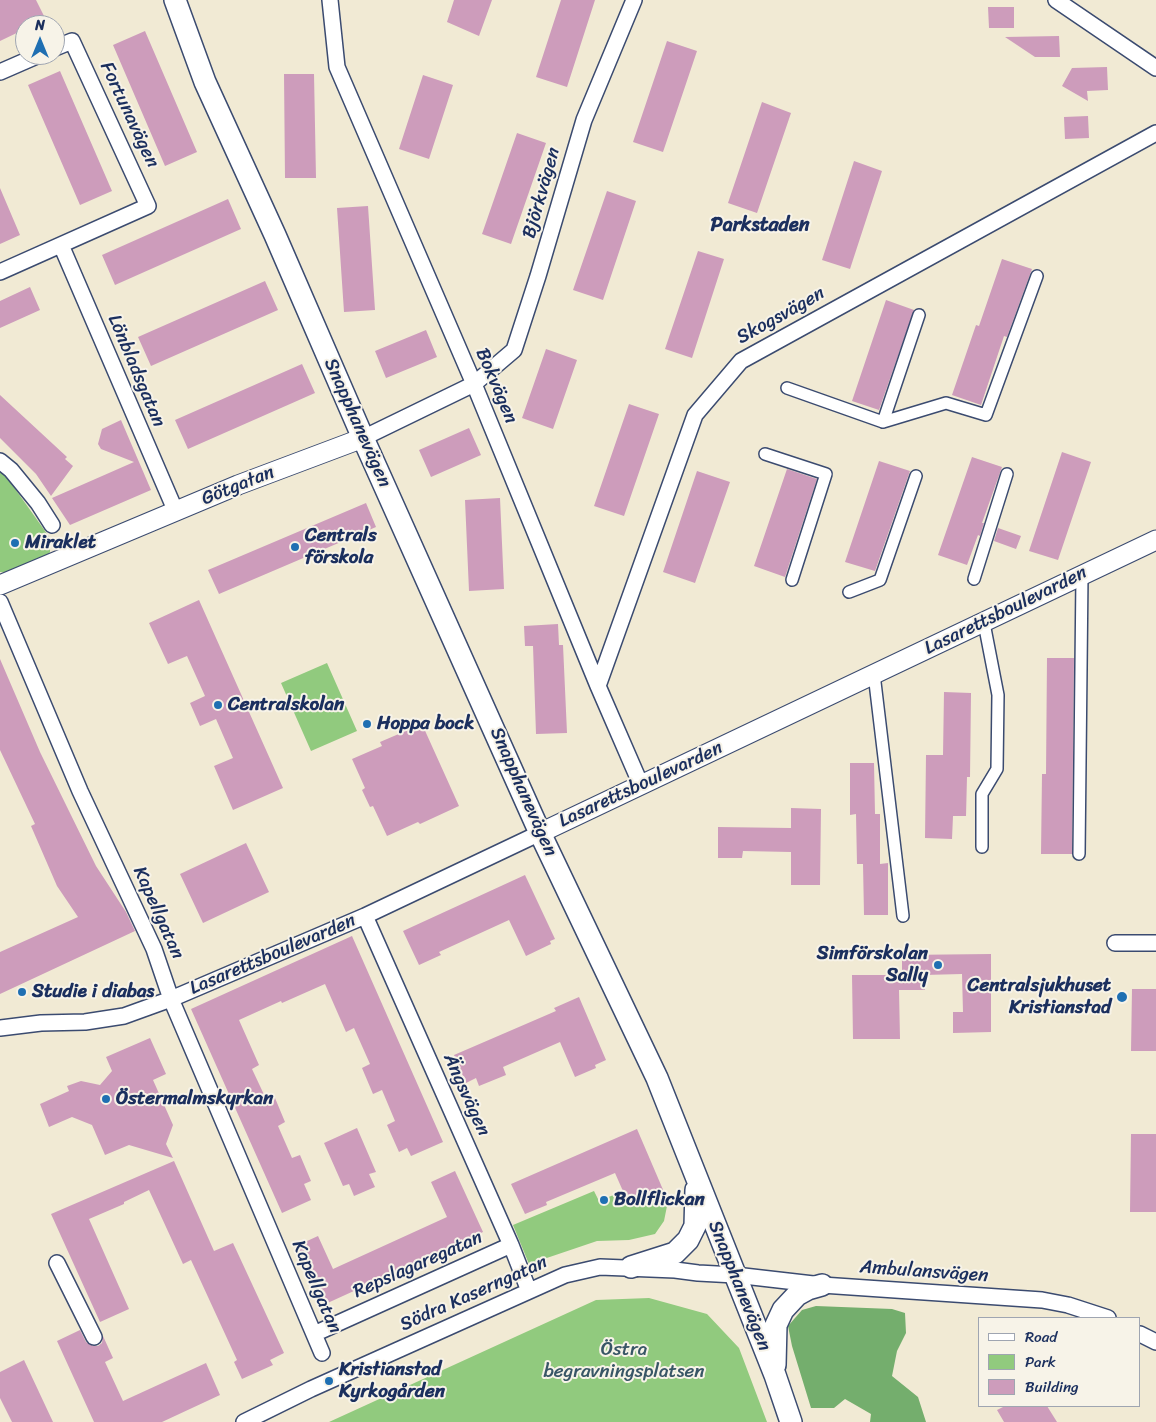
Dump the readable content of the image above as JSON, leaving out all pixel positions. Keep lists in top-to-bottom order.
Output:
{
  "streets": {
    "main road": ["Snapphanevägen"],
    "street": [
      "Fortunavägen",
      "Björkvägen",
      "Skogsvägen",
      "Lönbladsgatan",
      "Bokvägen",
      "Götgatan",
      "Lasarettsboulevarden",
      "Kapellgatan",
      "Ängsvägen",
      "Repslagaregatan",
      "Ambulansvägen",
      "Södra Kaserngatan"
    ]
  },
  "crossings": [
    ["Fortunavägen", "Lönbladsgatan"],
    ["Björkvägen", "Bokvägen"],
    ["Björkvägen", "Götgatan"],
    ["Skogsvägen", "Bokvägen"],
    ["Lönbladsgatan", "Götgatan"],
    ["Bokvägen", "Götgatan"],
    ["Bokvägen", "Lasarettsboulevarden"],
    ["Snapphanevägen", "Götgatan"],
    ["Snapphanevägen", "Lasarettsboulevarden"],
    ["Snapphanevägen", "Ambulansvägen"],
    ["Snapphanevägen", "Södra Kaserngatan"],
    ["Lasarettsboulevarden", "Kapellgatan"],
    ["Lasarettsboulevarden", "Ängsvägen"],
    ["Kapellgatan", "Repslagaregatan"],
    ["Ängsvägen", "Repslagaregatan"],
    ["Ängsvägen", "Södra Kaserngatan"],
    ["Ambulansvägen", "Södra Kaserngatan"]
  ],
  "districts": ["Parkstaden"],
  "parks": ["Östra begravningsplatsen"],
  "places": [
    "Miraklet",
    "Centrals förskola",
    "Centralskolan",
    "Hoppa bock",
    "Simförskolan Sally",
    "Studie i diabas",
    "Centralsjukhuset Kristianstad",
    "Östermalmskyrkan",
    "Bollflickan",
    "Kristianstad Kyrkogården"
  ],
  "legend": ["Road", "Park", "Building"],
  "north": "top"
}
